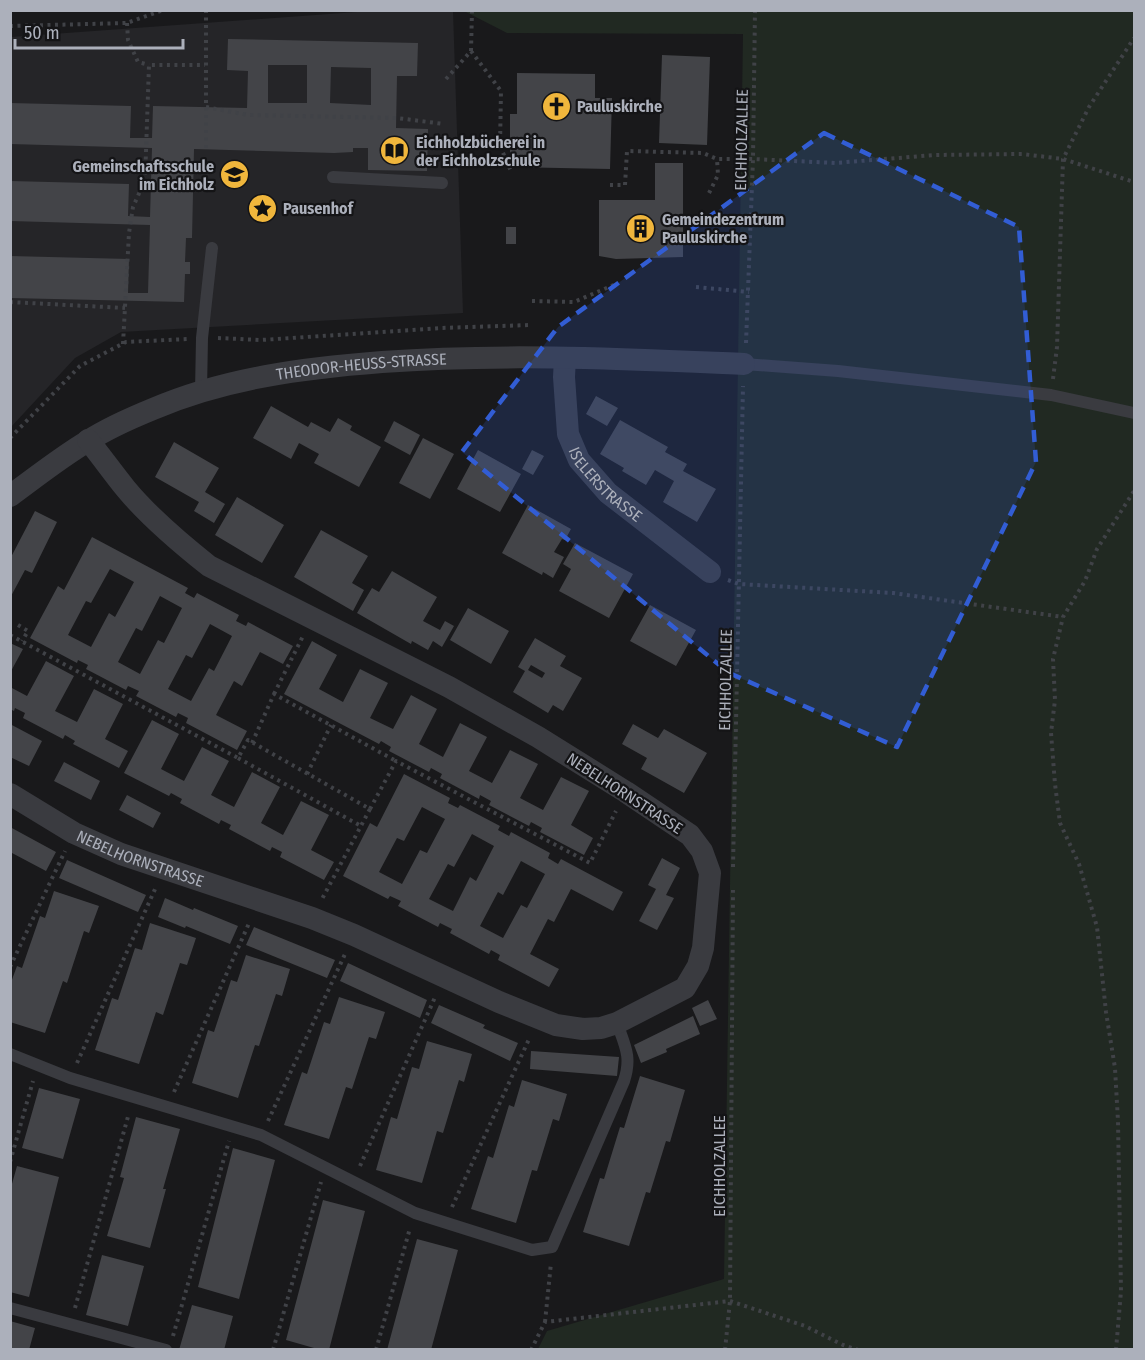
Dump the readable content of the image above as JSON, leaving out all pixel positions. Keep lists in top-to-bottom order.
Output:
{
  "streets": {
    "street": ["THEODOR-HEUSS-STRASSE", "ISELERSTRASSE", "NEBELHORNSTRASSE"],
    "path": ["EICHHOLZALLEE"]
  },
  "crossings": [
    ["EICHHOLZALLEE", "THEODOR-HEUSS-STRASSE"],
    ["THEODOR-HEUSS-STRASSE", "ISELERSTRASSE"],
    ["THEODOR-HEUSS-STRASSE", "NEBELHORNSTRASSE"]
  ],
  "places": {
    "church": ["Pauluskirche"],
    "library": ["Eichholzbücherei in der Eichholzschule"],
    "school or university": ["Gemeinschaftsschule im Eichholz"],
    "place": ["Pausenhof"],
    "building": ["Gemeindezentrum Pauluskirche"]
  },
  "scale_bar": "50 m"
}
